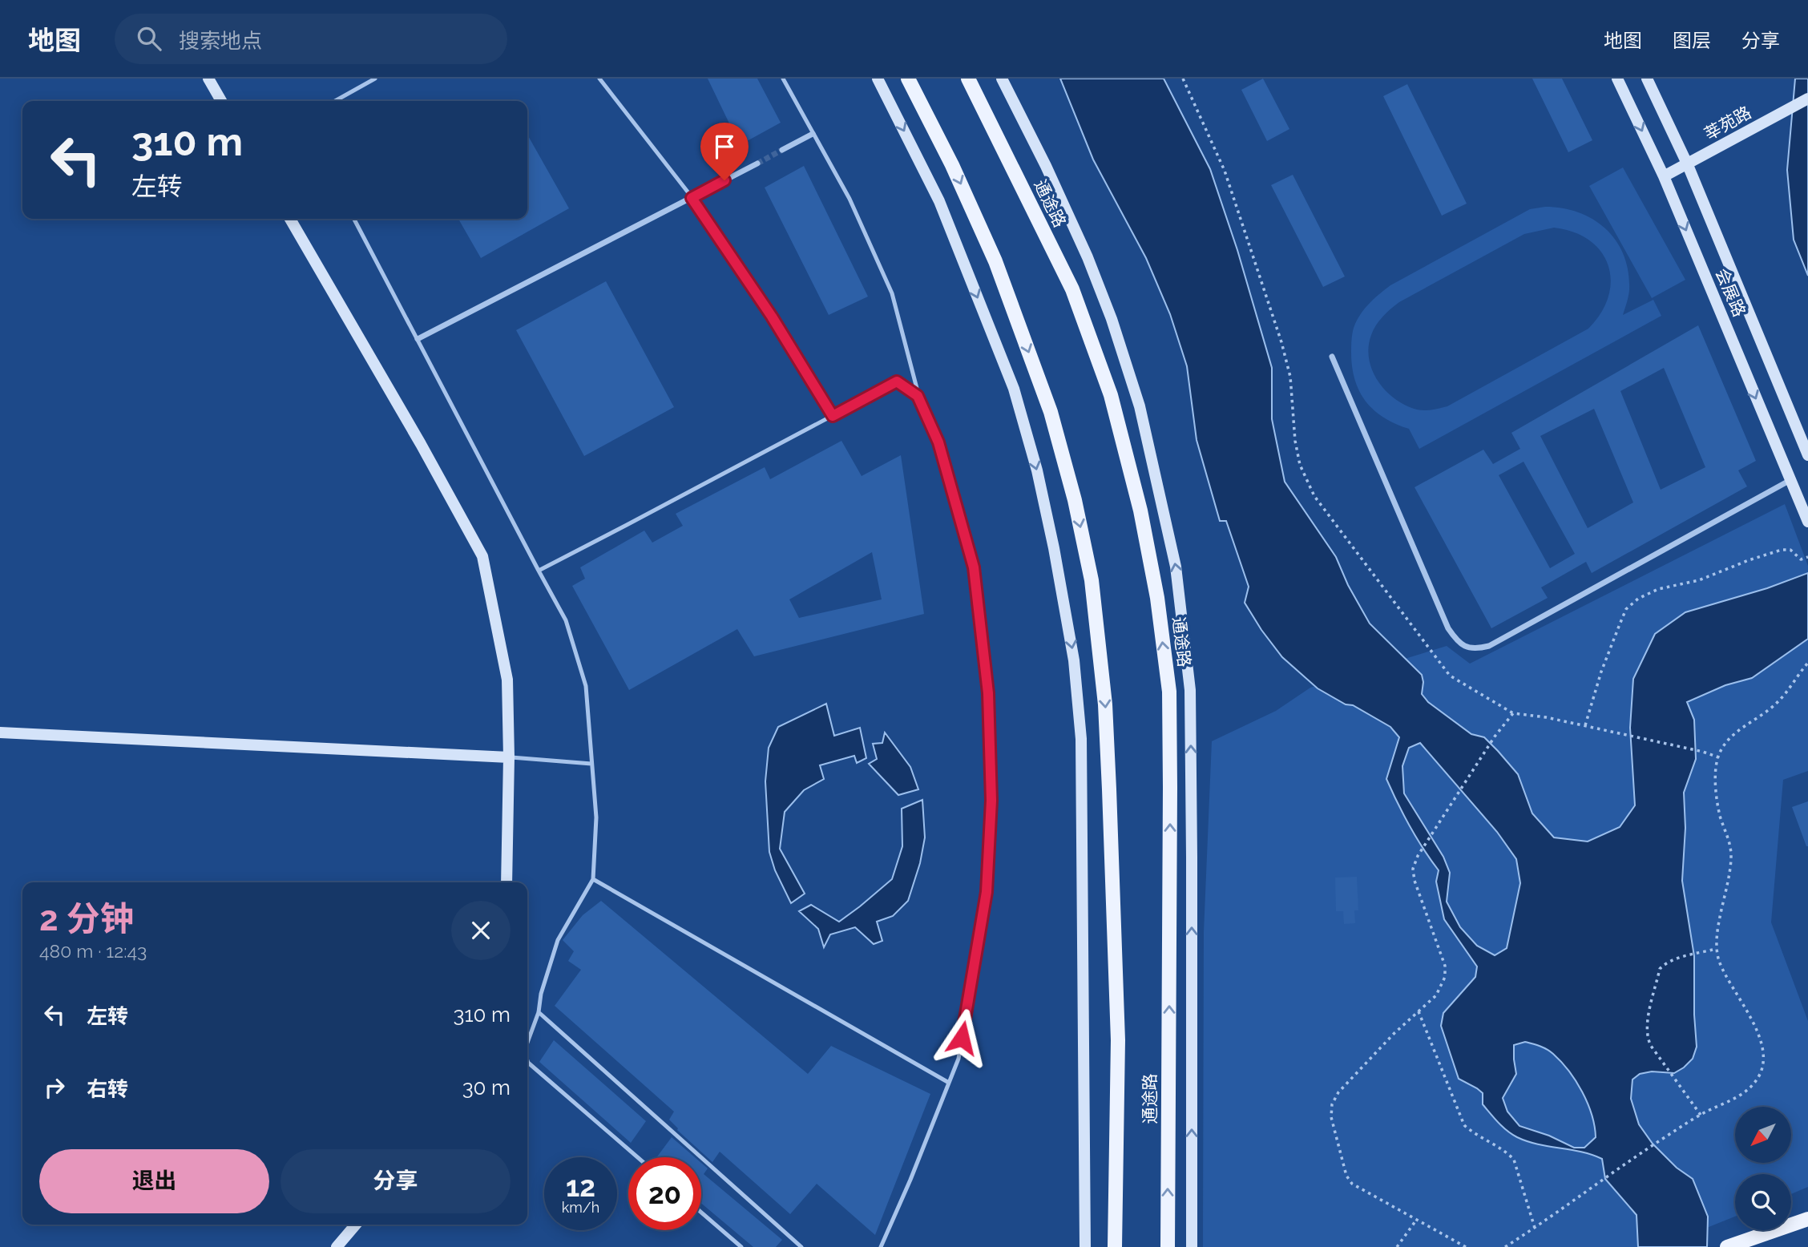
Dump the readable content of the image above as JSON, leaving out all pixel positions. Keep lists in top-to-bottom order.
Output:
{
  "streets": {
    "main road": ["莘苑路", "通途路", "会展路"]
  },
  "crossings": [
    ["莘苑路", "会展路"]
  ],
  "north": "bottom left",
  "page": {
    "header": "地图",
    "search": "搜索地点",
    "nav": ["地图", "图层", "分享"],
    "turn": ["310 m", "左转"],
    "heading": ["2 分钟", "480 m · 12:43"],
    "list": [
      {
        "name": "左转",
        "value": "310 m"
      },
      {
        "name": "右转",
        "value": "30 m"
      }
    ],
    "buttons": ["退出", "分享"],
    "speed": "12 km/h",
    "limit": "20"
  }
}
